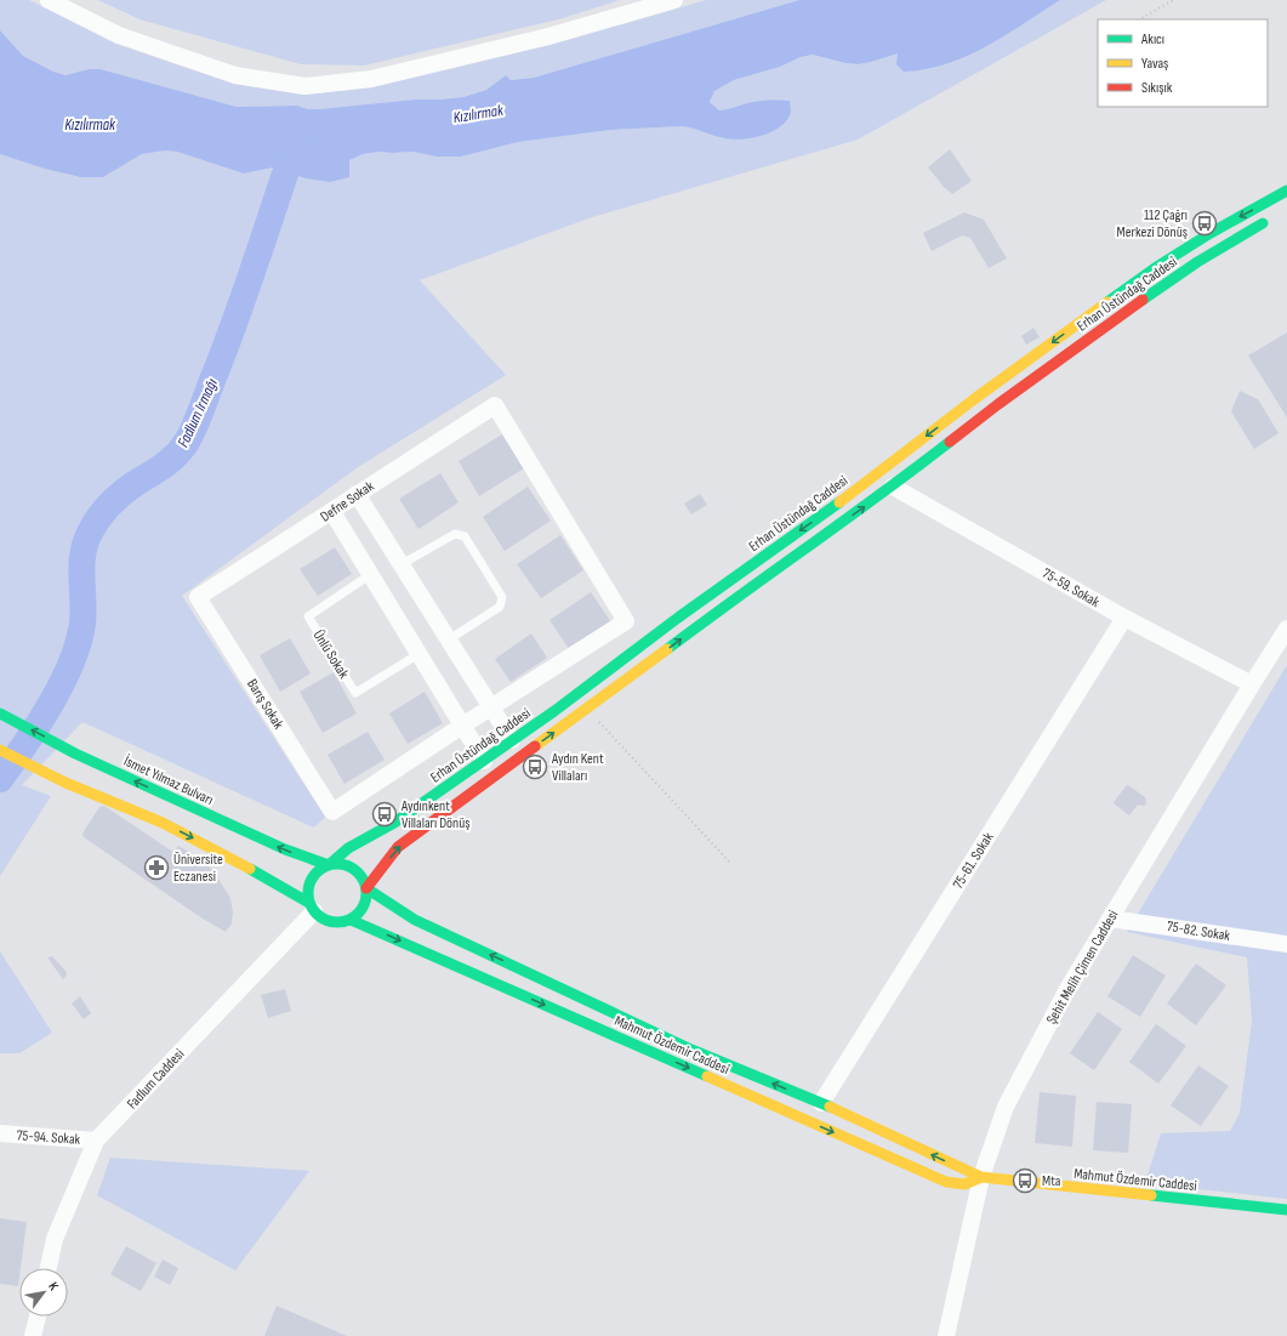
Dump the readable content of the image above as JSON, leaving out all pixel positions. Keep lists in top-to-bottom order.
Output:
{
  "streets": {
    "street": [
      "Erhan Üstündağ Caddesi",
      "Defne Sokak",
      "75-59. Sokak",
      "Barış Sokak",
      "İsmet Yılmaz Bulvarı",
      "75-61. Sokak",
      "75-82. Sokak",
      "Şehit Melih Çimen Caddesi",
      "Mahmut Özdemir Caddesi",
      "Fadlum Caddesi",
      "75-94. Sokak"
    ],
    "lane": ["Ünlü Sokak"]
  },
  "crossings": [
    ["Erhan Üstündağ Caddesi", "75-59. Sokak"],
    ["Erhan Üstündağ Caddesi", "İsmet Yılmaz Bulvarı"],
    ["Erhan Üstündağ Caddesi", "Mahmut Özdemir Caddesi"],
    ["Erhan Üstündağ Caddesi", "Fadlum Caddesi"],
    ["Defne Sokak", "Barış Sokak"],
    ["75-59. Sokak", "75-61. Sokak"],
    ["75-59. Sokak", "Şehit Melih Çimen Caddesi"],
    ["İsmet Yılmaz Bulvarı", "Mahmut Özdemir Caddesi"],
    ["İsmet Yılmaz Bulvarı", "Fadlum Caddesi"],
    ["75-61. Sokak", "Mahmut Özdemir Caddesi"],
    ["75-82. Sokak", "Şehit Melih Çimen Caddesi"],
    ["Şehit Melih Çimen Caddesi", "Mahmut Özdemir Caddesi"],
    ["Mahmut Özdemir Caddesi", "Fadlum Caddesi"],
    ["Fadlum Caddesi", "75-94. Sokak"]
  ],
  "water": ["Kızılırmak", "Fadlum Irmağı"],
  "places": {
    "bus stop": [
      "112 Çağrı Merkezi Dönüş",
      "Aydın Kent Villaları",
      "Aydınkent Villaları Dönüş",
      "Mta"
    ],
    "pharmacy": ["Üniversite Eczanesi"]
  },
  "legend": ["Akıcı", "Yavaş", "Sıkışık"],
  "north": "top right"
}
